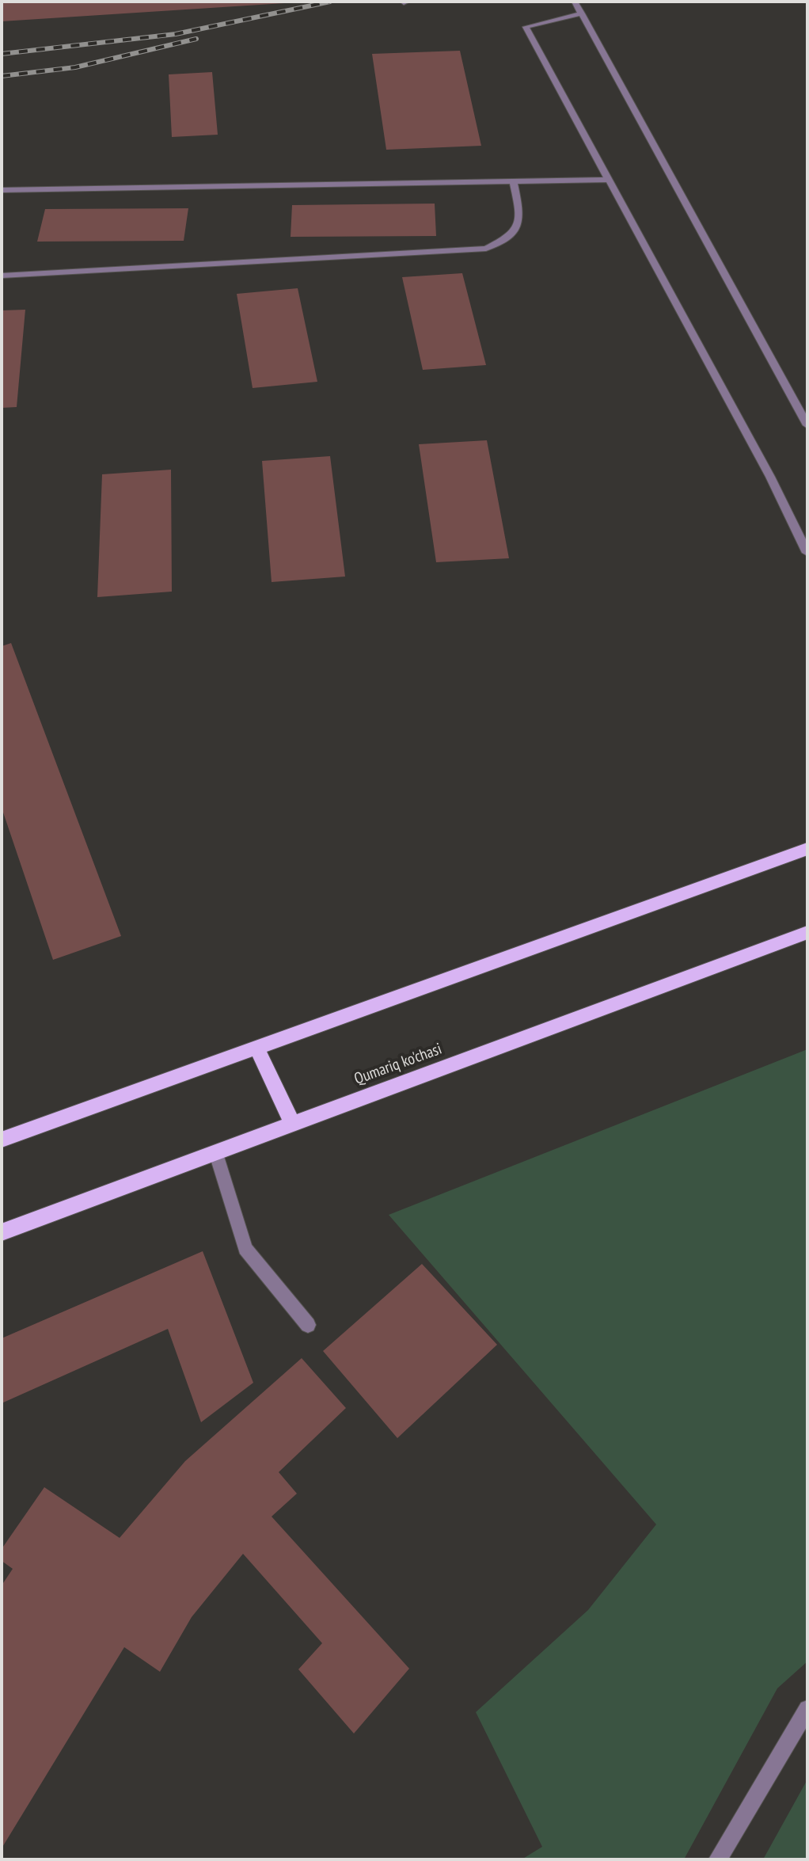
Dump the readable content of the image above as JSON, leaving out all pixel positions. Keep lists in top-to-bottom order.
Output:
{
  "streets": {
    "main road": ["Qumariq ko'chasi"]
  }
}
